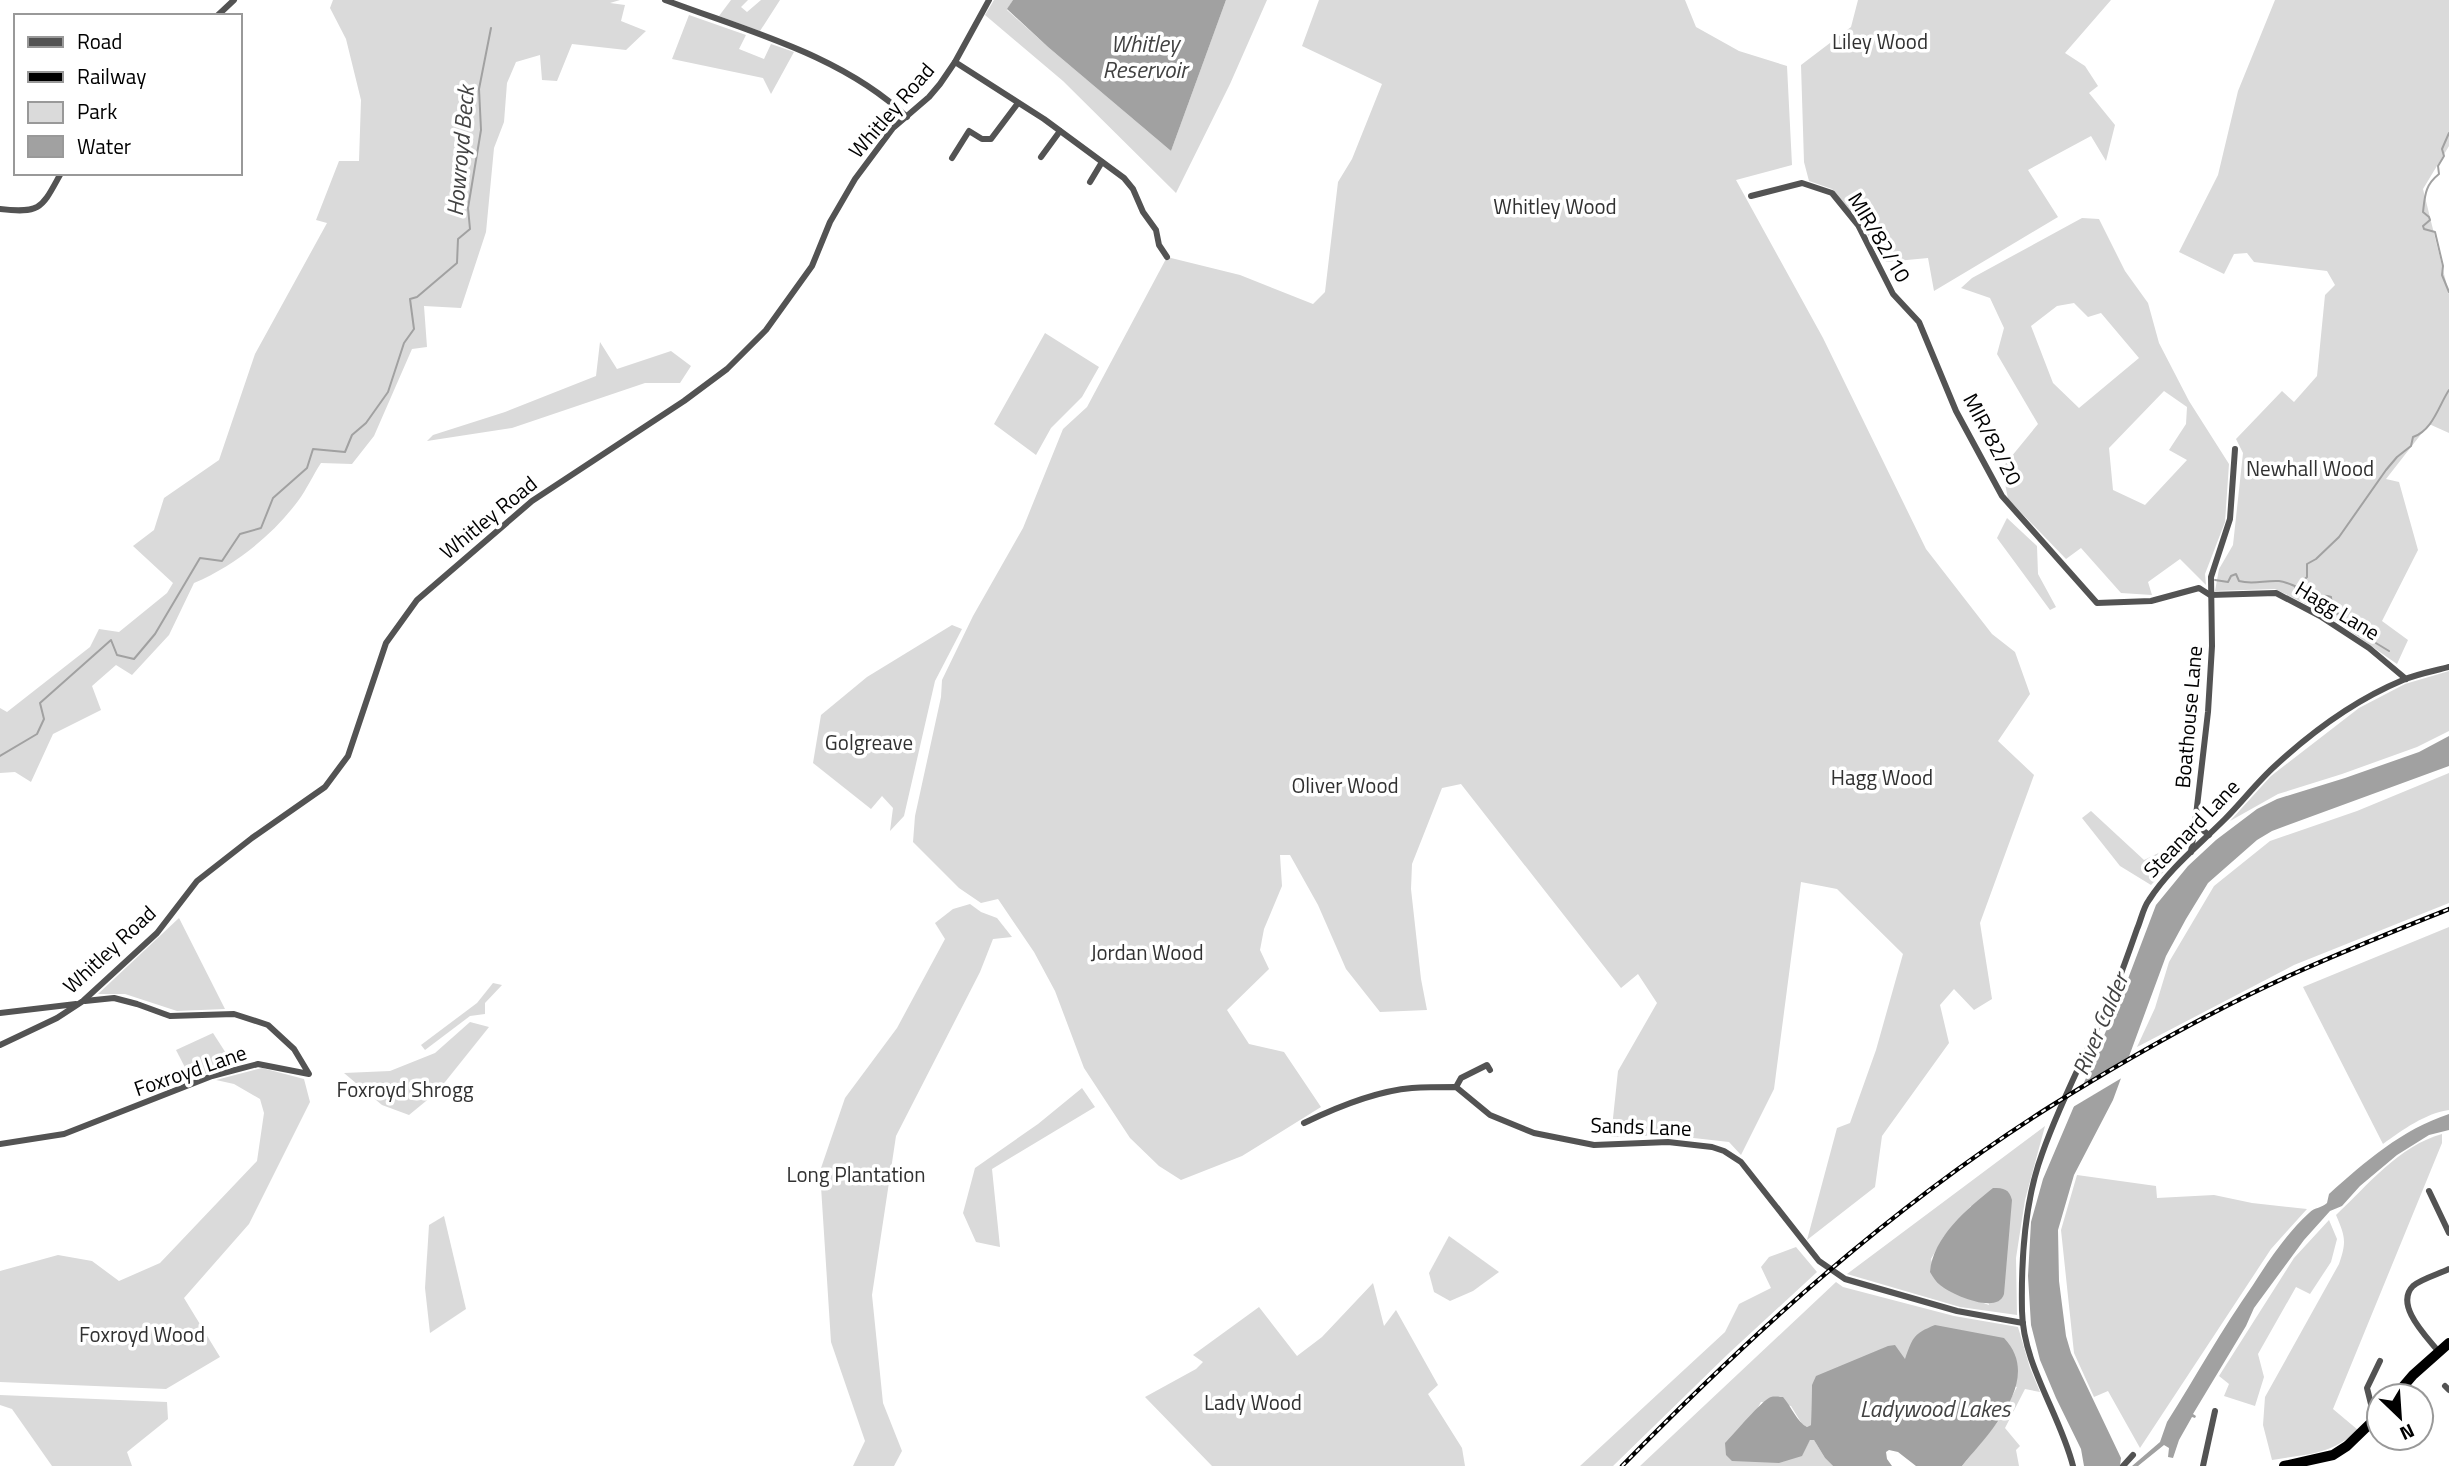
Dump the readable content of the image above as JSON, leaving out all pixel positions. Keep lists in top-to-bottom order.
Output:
{
  "streets": {
    "street": [
      "Whitley Road",
      "MIR/82/10",
      "MIR/82/20",
      "Hagg Lane",
      "Boathouse Lane",
      "Steanard Lane",
      "Foxroyd Lane",
      "Sands Lane"
    ]
  },
  "crossings": [
    ["Whitley Road", "Foxroyd Lane"],
    ["MIR/82/10", "MIR/82/20"],
    ["MIR/82/20", "Hagg Lane"],
    ["Hagg Lane", "Boathouse Lane"],
    ["Hagg Lane", "Steanard Lane"],
    ["Boathouse Lane", "Steanard Lane"],
    ["Steanard Lane", "Sands Lane"]
  ],
  "water": [
    "Whitley Reservoir",
    "Howroyd Beck",
    "River Calder",
    "Ladywood Lakes"
  ],
  "parks": [
    "Liley Wood",
    "Whitley Wood",
    "Newhall Wood",
    "Golgreave",
    "Hagg Wood",
    "Oliver Wood",
    "Jordan Wood",
    "Foxroyd Shrogg",
    "Long Plantation",
    "Foxroyd Wood",
    "Lady Wood"
  ],
  "legend": [
    "Road",
    "Railway",
    "Park",
    "Water"
  ],
  "north": "bottom right"
}
